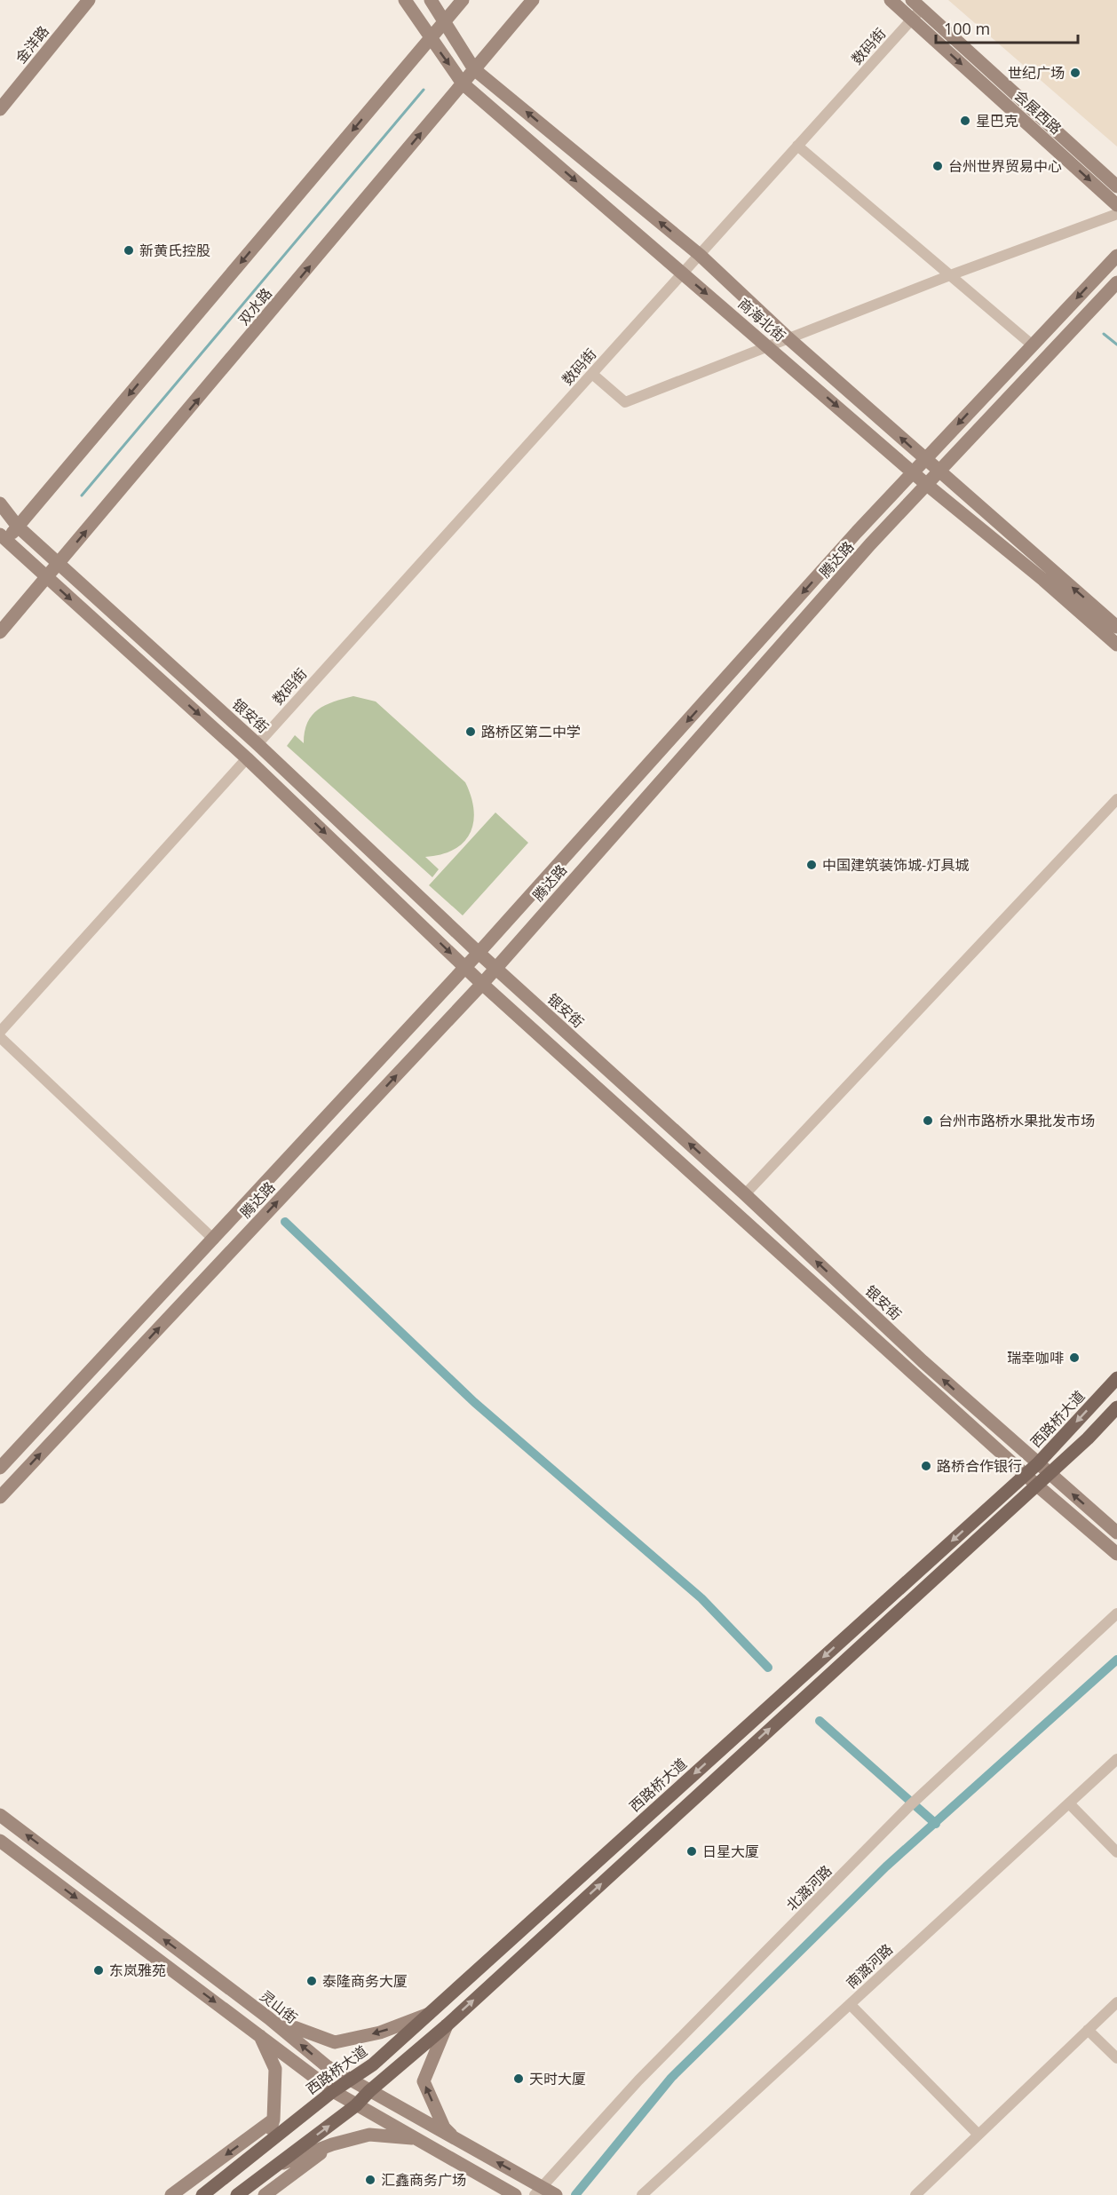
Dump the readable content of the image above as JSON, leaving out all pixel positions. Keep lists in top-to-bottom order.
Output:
{
  "streets": {
    "main road": [
      "金洋路",
      "会展西路",
      "双水路",
      "商海北街",
      "腾达路",
      "银安街",
      "西路桥大道",
      "灵山街"
    ],
    "street": ["数码街", "北潞河路", "南潞河路"]
  },
  "crossings": [
    ["数码街", "会展西路"],
    ["数码街", "商海北街"],
    ["数码街", "银安街"],
    ["双水路", "商海北街"],
    ["双水路", "银安街"],
    ["商海北街", "腾达路"],
    ["腾达路", "银安街"],
    ["银安街", "西路桥大道"],
    ["西路桥大道", "灵山街"],
    ["北潞河路", "灵山街"]
  ],
  "places": [
    "世纪广场",
    "星巴克",
    "台州世界贸易中心",
    "新黄氏控股",
    "路桥区第二中学",
    "中国建筑装饰城-灯具城",
    "台州市路桥水果批发市场",
    "瑞幸咖啡",
    "路桥合作银行",
    "日星大厦",
    "东岚雅苑",
    "泰隆商务大厦",
    "天时大厦",
    "汇鑫商务广场"
  ],
  "scale_bar": "100 m"
}
